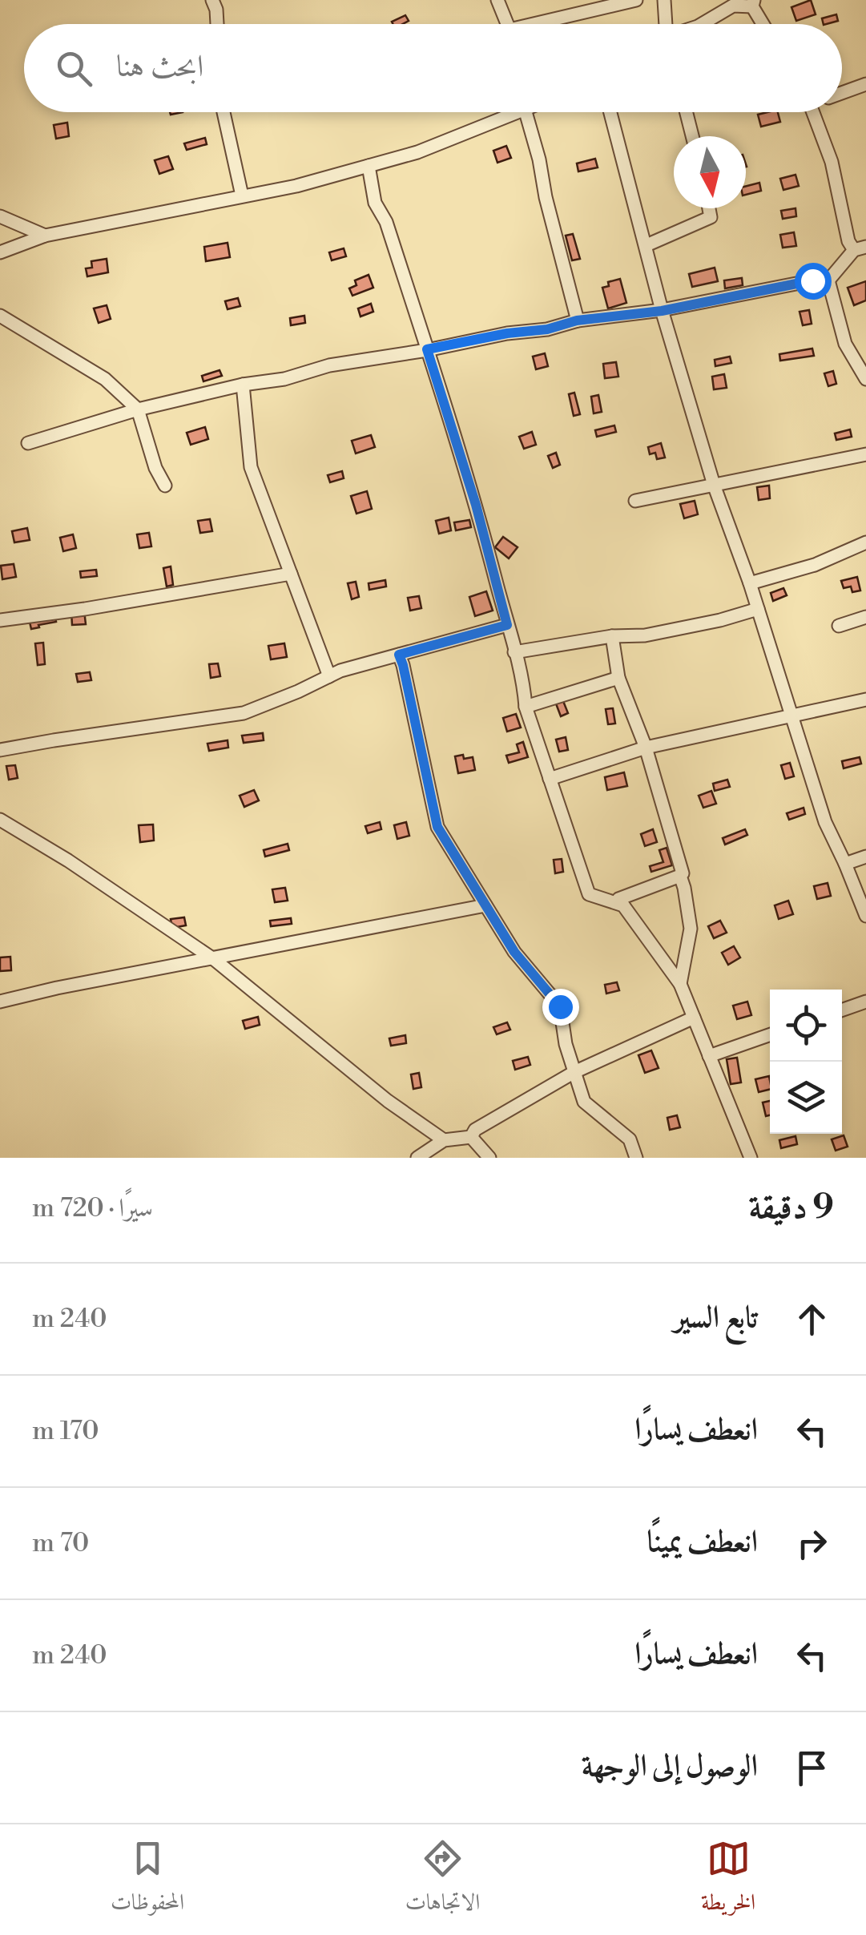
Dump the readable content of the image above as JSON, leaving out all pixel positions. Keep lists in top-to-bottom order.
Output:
{
  "north": "bottom",
  "page": {
    "search": "ابحث هنا",
    "heading": ["9 دقيقة", "سيرًا · 720 m"],
    "list": [
      ["تابع السير", "240 m"],
      ["انعطف يسارًا", "170 m"],
      ["انعطف يمينًا", "70 m"],
      ["انعطف يسارًا", "240 m"],
      "الوصول إلى الوجهة"
    ],
    "nav": ["الخريطة", "الاتجاهات", "المحفوظات"]
  }
}
